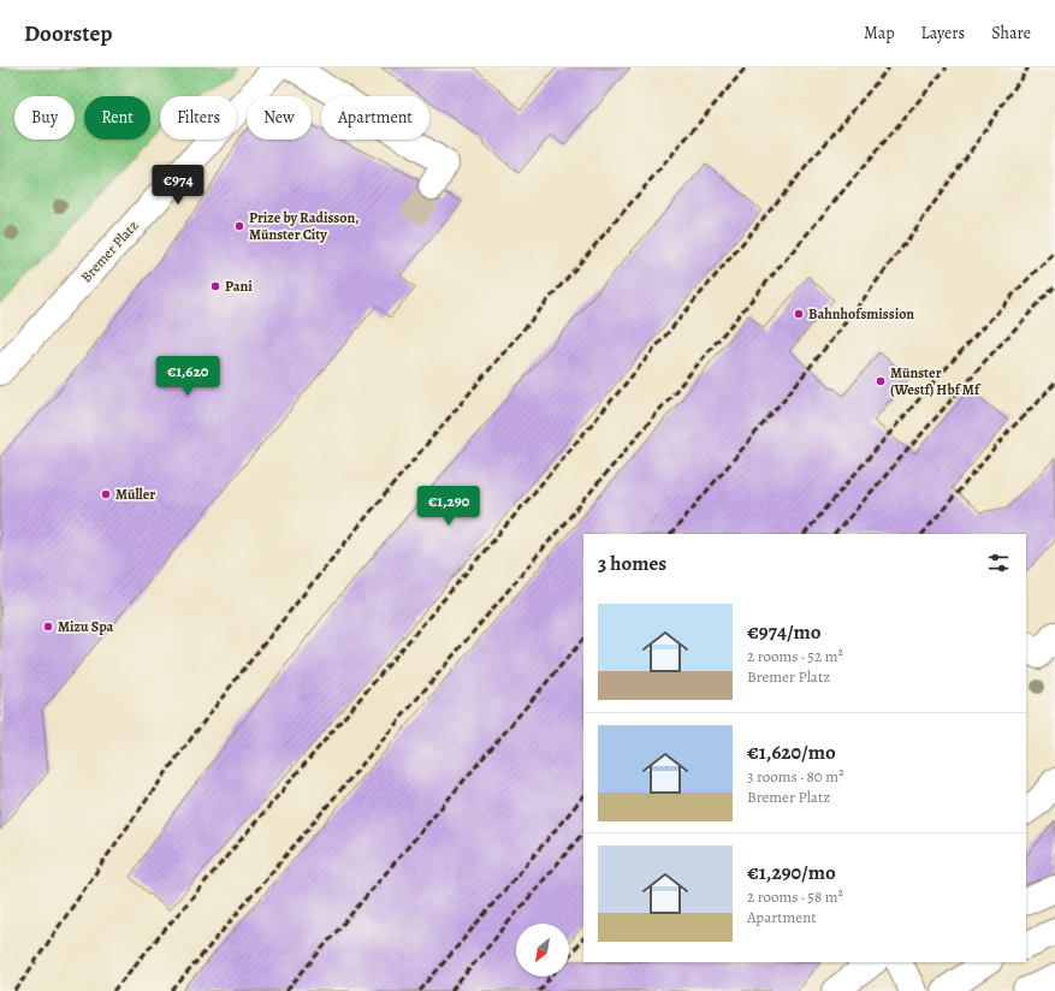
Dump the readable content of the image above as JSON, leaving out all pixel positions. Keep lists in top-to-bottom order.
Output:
{
  "streets": {
    "street": ["Bremer Platz"]
  },
  "places": [
    "Prize by Radisson, Münster City",
    "Pani",
    "Bahnhofsmission",
    "Münster (Westf) Hbf Mf",
    "Müller",
    "Mizu Spa"
  ],
  "north": "bottom left",
  "page": {
    "header": "Doorstep",
    "nav": ["Map", "Layers", "Share"],
    "chip": [
      "Buy",
      "Rent",
      "Filters",
      "New",
      "Apartment"
    ],
    "price": ["€974", "€1,620", "€1,290"],
    "heading": "3 homes",
    "list": [
      {
        "name": "€974/mo",
        "note": "2 rooms · 52 m² · Bremer Platz"
      },
      {
        "name": "€1,620/mo",
        "note": "3 rooms · 80 m² · Bremer Platz"
      },
      {
        "name": "€1,290/mo",
        "note": "2 rooms · 58 m² · Apartment"
      }
    ]
  }
}
